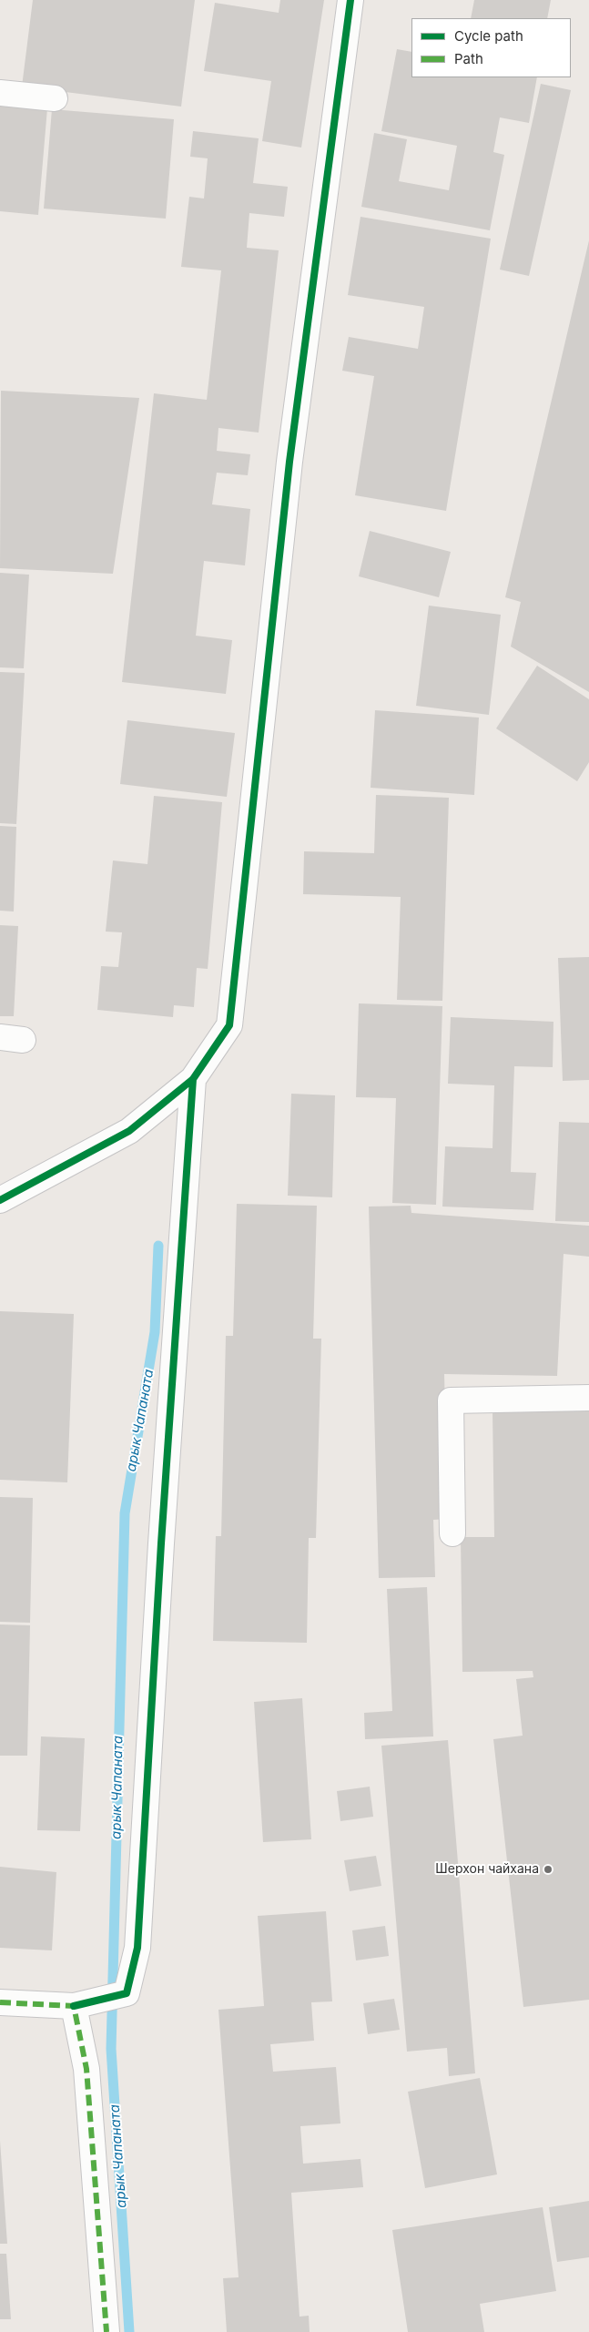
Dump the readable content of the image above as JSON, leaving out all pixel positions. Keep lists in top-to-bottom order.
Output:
{
  "water": ["арык Чапаната"],
  "places": ["Шерхон чайхана"],
  "legend": ["Cycle path", "Path"]
}
